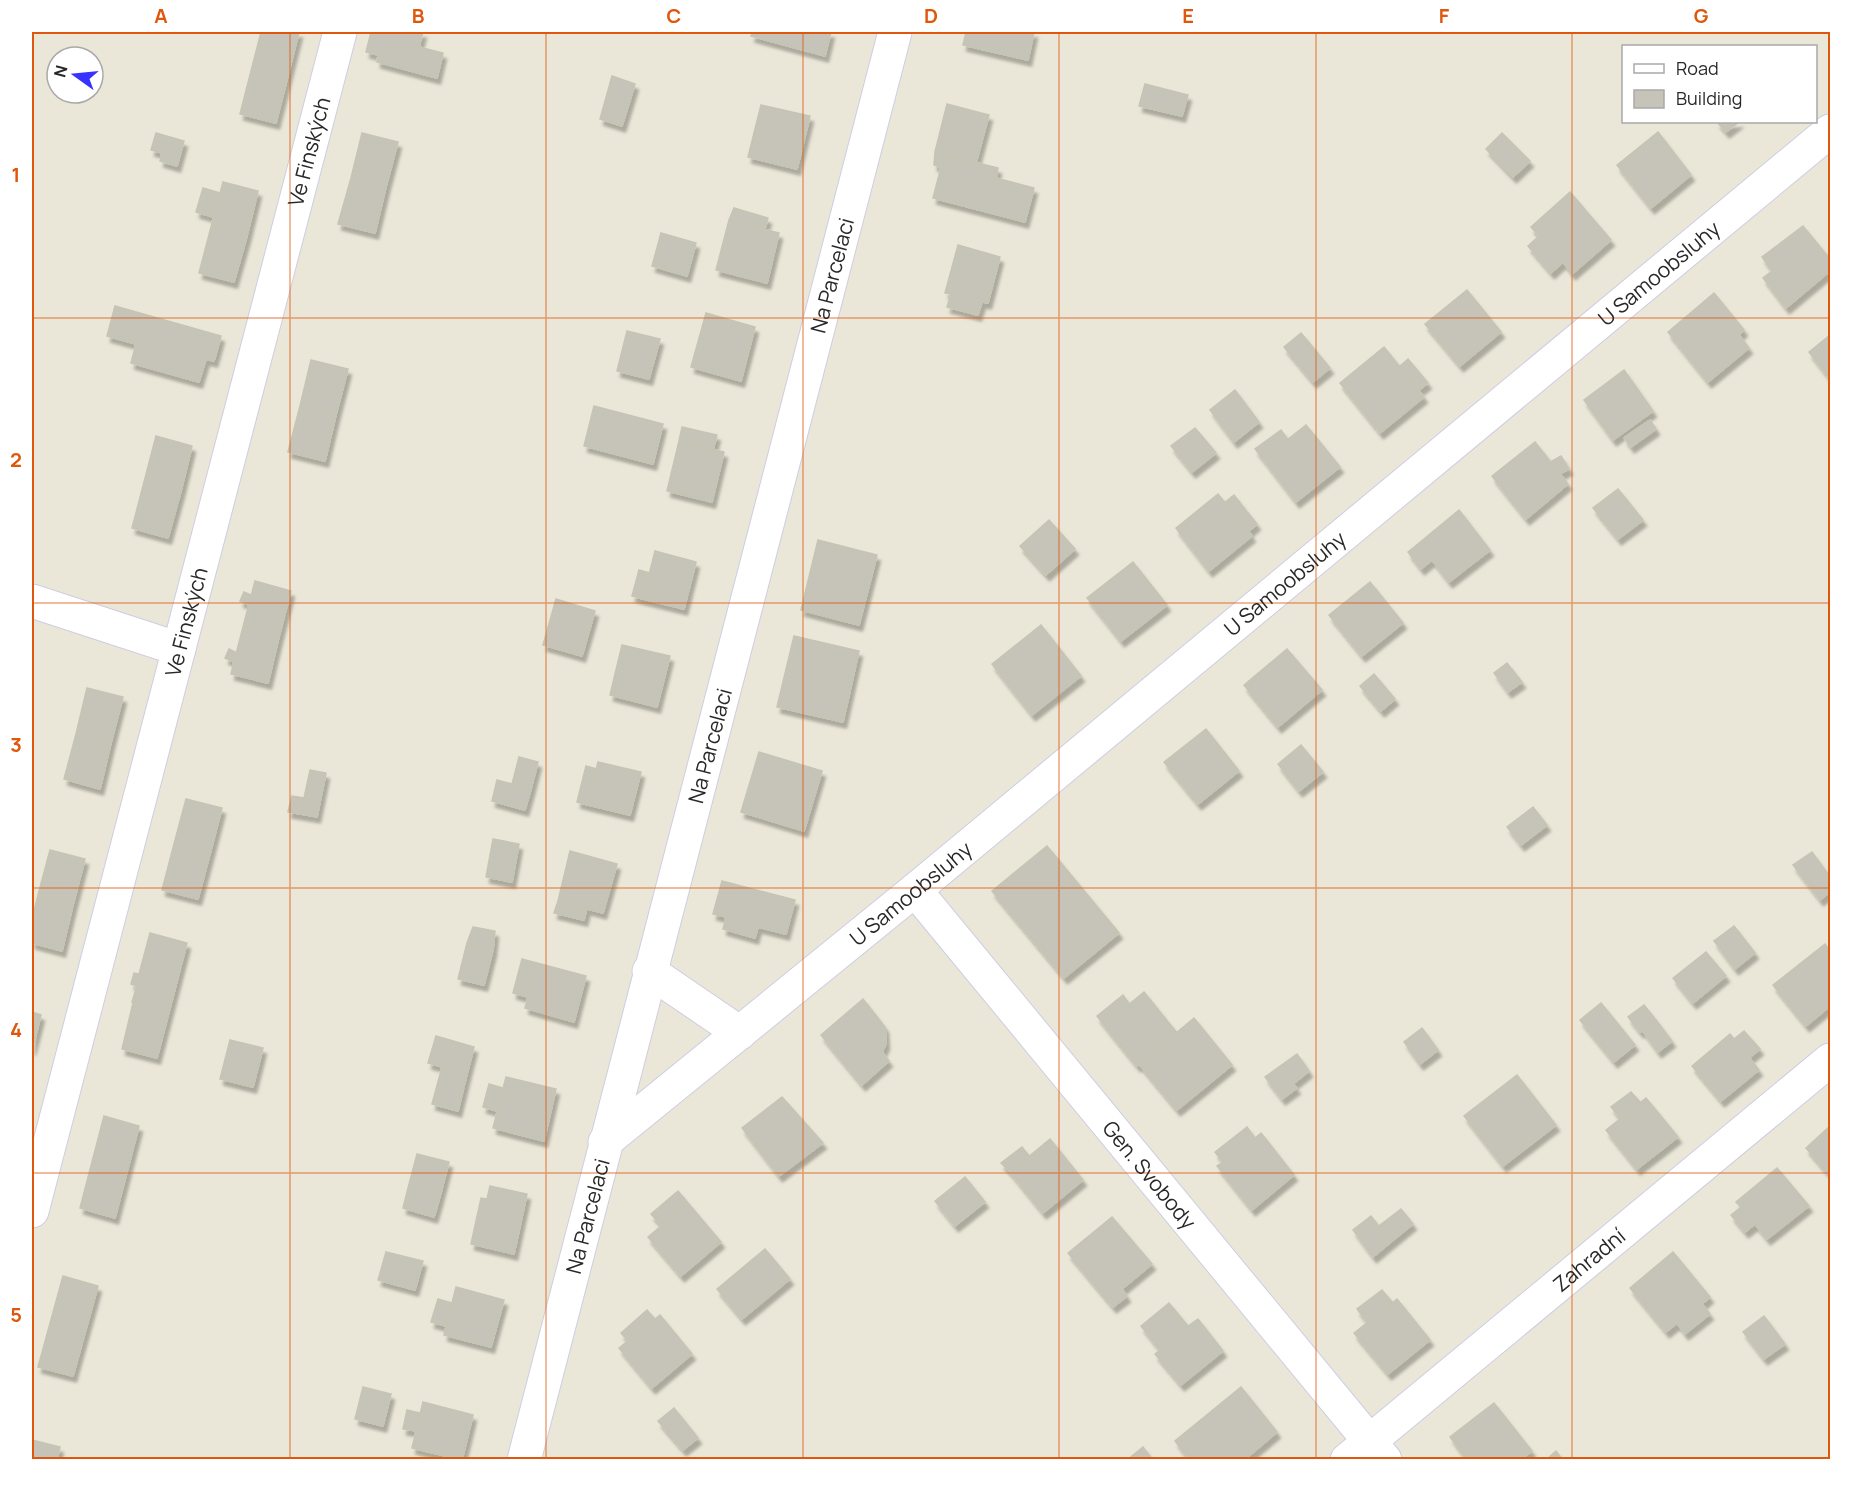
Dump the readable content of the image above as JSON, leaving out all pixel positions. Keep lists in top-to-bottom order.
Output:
{
  "streets": {
    "street": [
      "Ve Finských",
      "U Samoobsluhy",
      "Na Parcelaci",
      "Gen. Svobody",
      "Zahradní"
    ]
  },
  "crossings": [
    ["U Samoobsluhy", "Na Parcelaci"],
    ["U Samoobsluhy", "Gen. Svobody"],
    ["Gen. Svobody", "Zahradní"]
  ],
  "legend": ["Road", "Building"],
  "north": "left",
  "grid": {
    "columns": [
      "A",
      "B",
      "C",
      "D",
      "E",
      "F",
      "G"
    ],
    "rows": [
      "1",
      "2",
      "3",
      "4",
      "5"
    ]
  }
}
